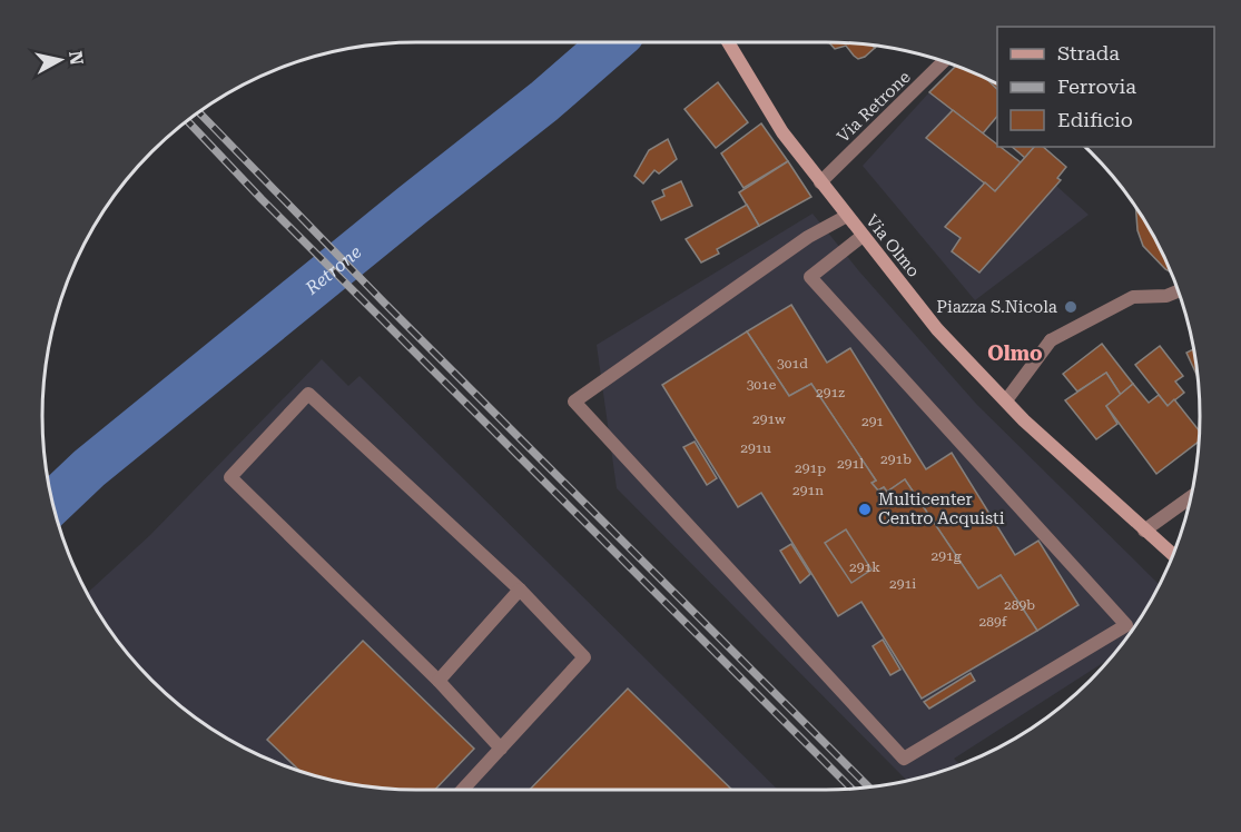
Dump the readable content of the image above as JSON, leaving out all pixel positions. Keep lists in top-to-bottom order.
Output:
{
  "streets": {
    "main road": ["Via Olmo"],
    "street": ["Via Retrone"]
  },
  "crossings": [
    ["Via Retrone", "Via Olmo"]
  ],
  "districts": ["Olmo"],
  "water": ["Retrone"],
  "places": ["Piazza S.Nicola", "Multicenter Centro Acquisti"],
  "house_numbers": [
    "301d",
    "301e",
    "291z",
    "291w",
    "291",
    "291u",
    "291b",
    "291l",
    "291p",
    "291n",
    "291g",
    "291k",
    "291i",
    "289b",
    "289f"
  ],
  "legend": ["Strada", "Ferrovia", "Edificio"],
  "north": "right"
}
